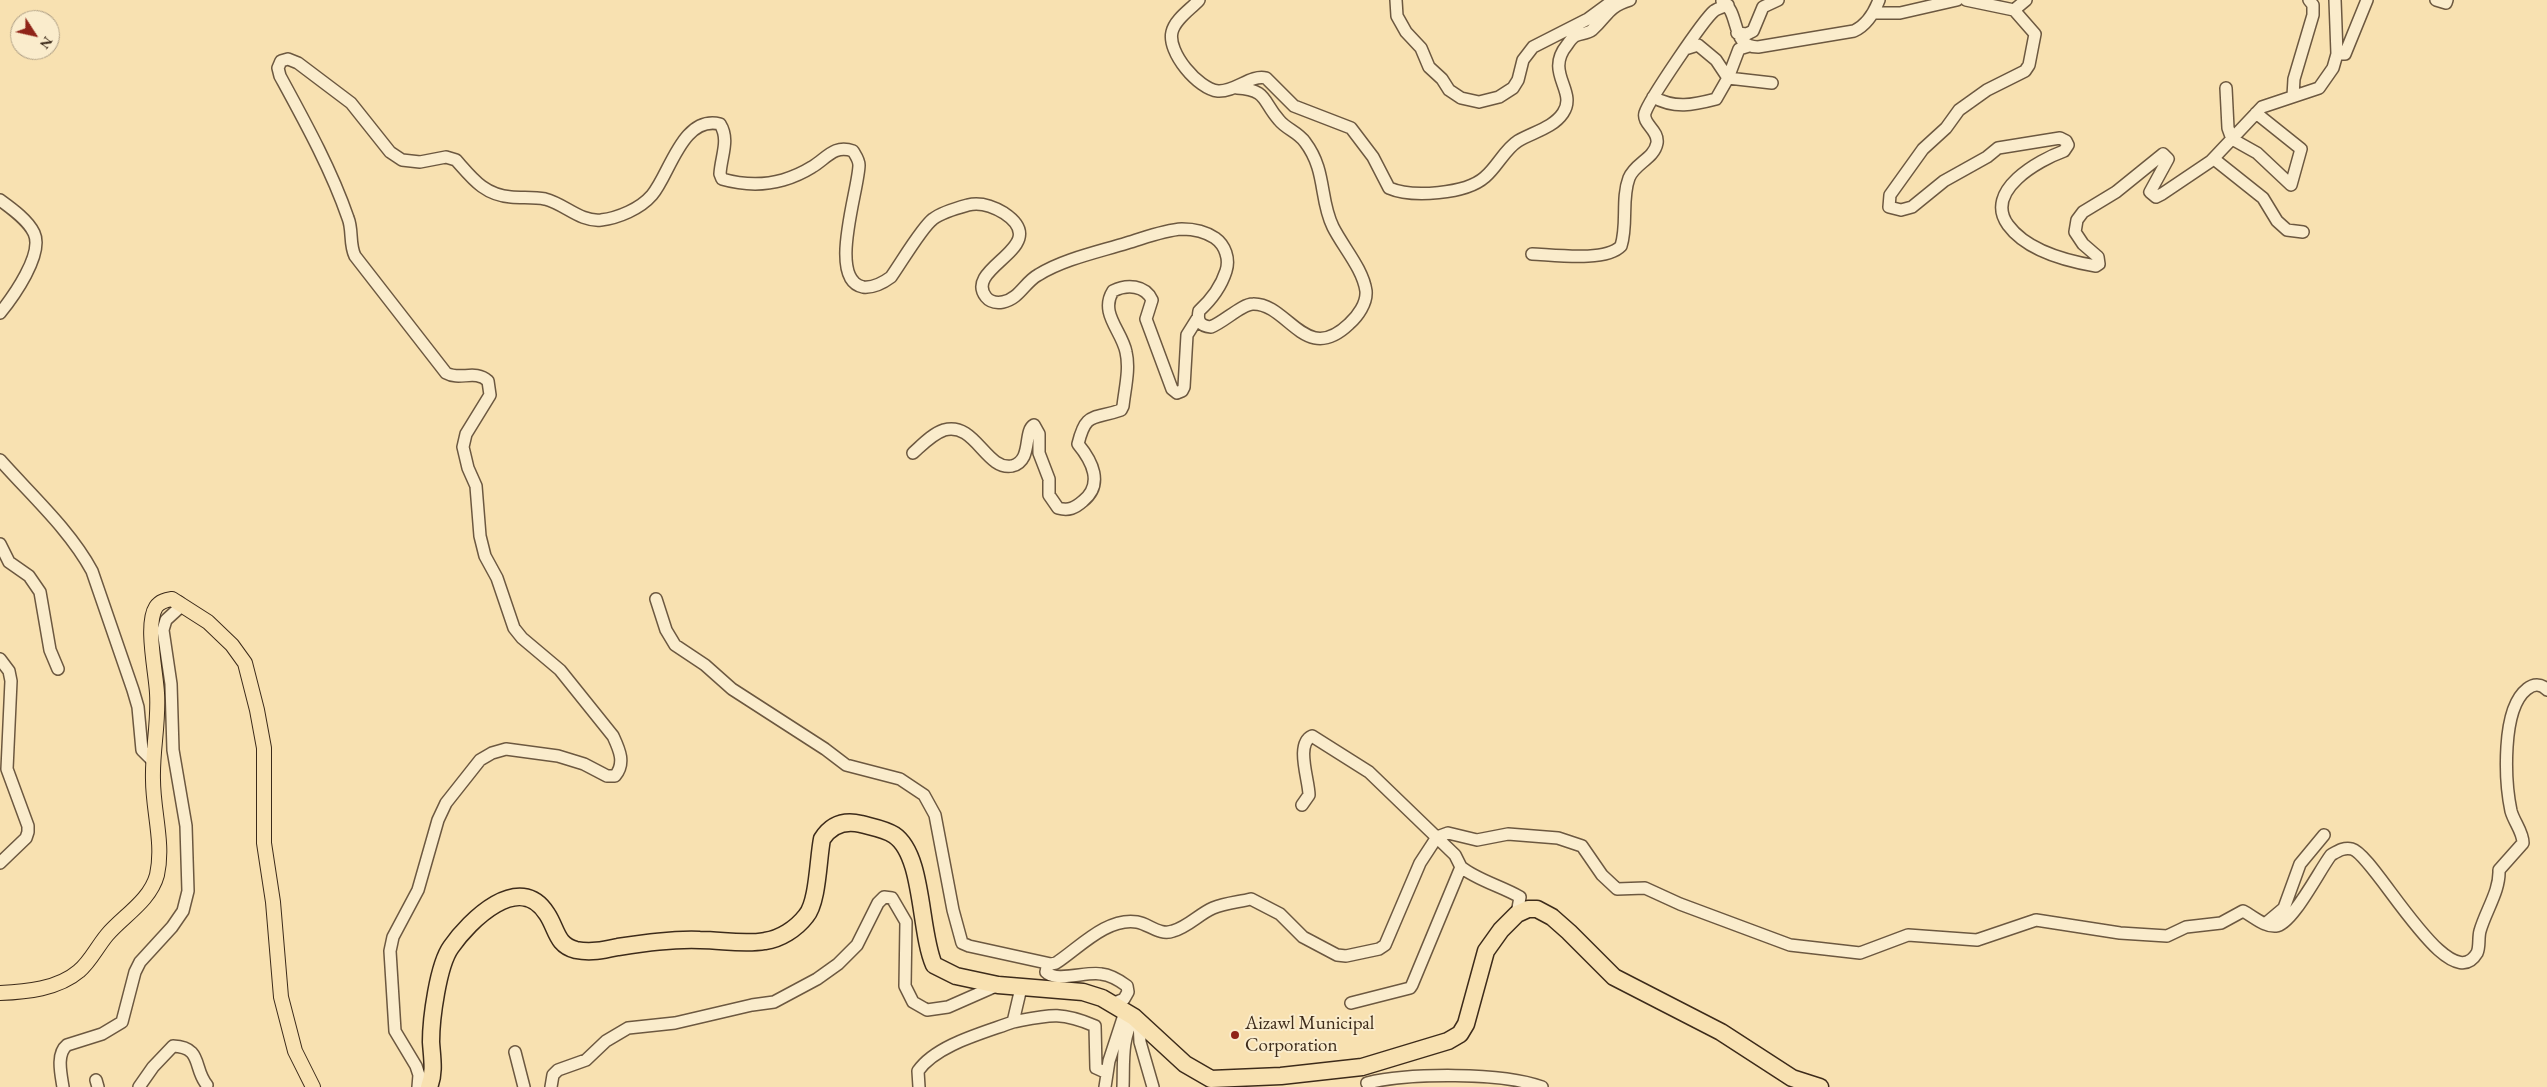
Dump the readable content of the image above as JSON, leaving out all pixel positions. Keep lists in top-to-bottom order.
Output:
{
  "places": ["Aizawl Municipal Corporation"],
  "north": "bottom right"
}
